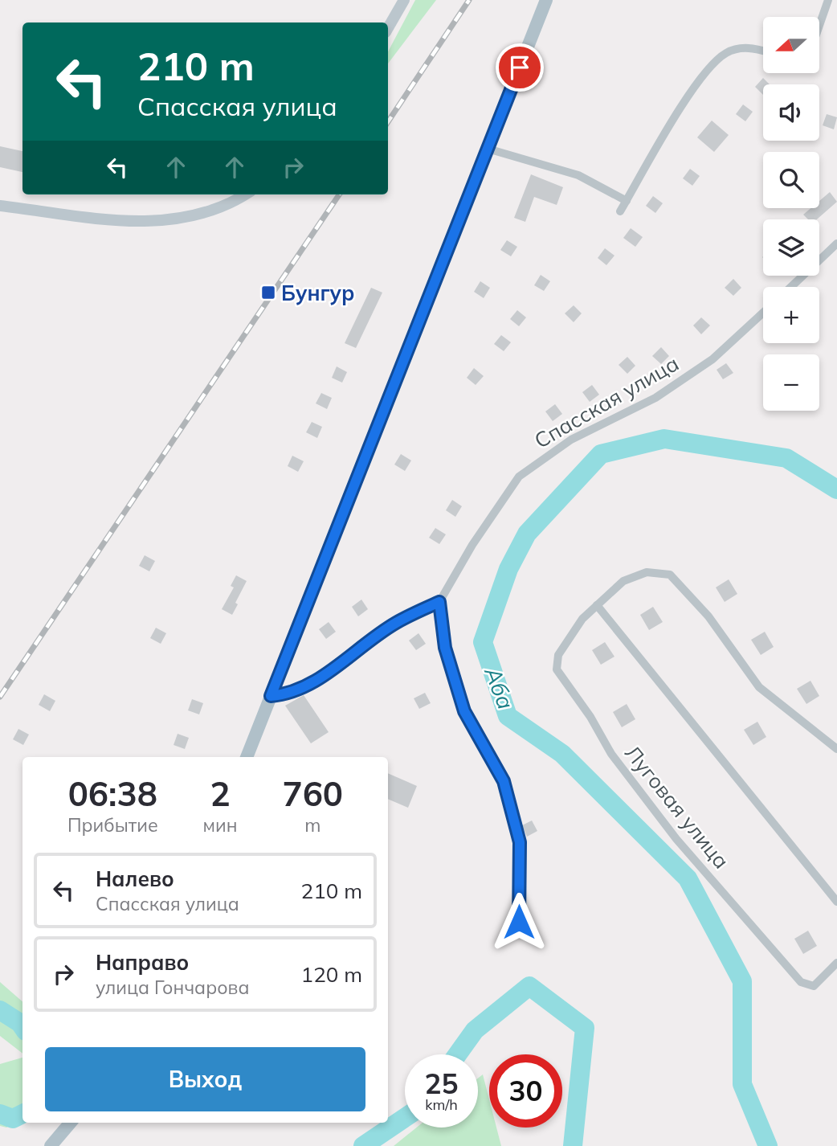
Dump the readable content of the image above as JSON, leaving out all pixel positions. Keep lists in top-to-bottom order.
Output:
{
  "streets": {
    "street": ["Спасская улица", "Луговая улица"]
  },
  "water": ["Аба"],
  "places": {
    "transit": ["Бунгур"]
  },
  "north": "left",
  "page": {
    "map_buttons": ["+", "−"],
    "turn": ["210 m", "Спасская улица"],
    "eta": [
      "06:38",
      "Прибытие",
      "2",
      "мин",
      "760",
      "m"
    ],
    "list": [
      {
        "name": "Налево",
        "note": "Спасская улица",
        "value": "210 m"
      },
      {
        "name": "Направо",
        "note": "улица Гончарова",
        "value": "120 m"
      }
    ],
    "buttons": "Выход",
    "speed": "25 km/h",
    "limit": "30"
  }
}
